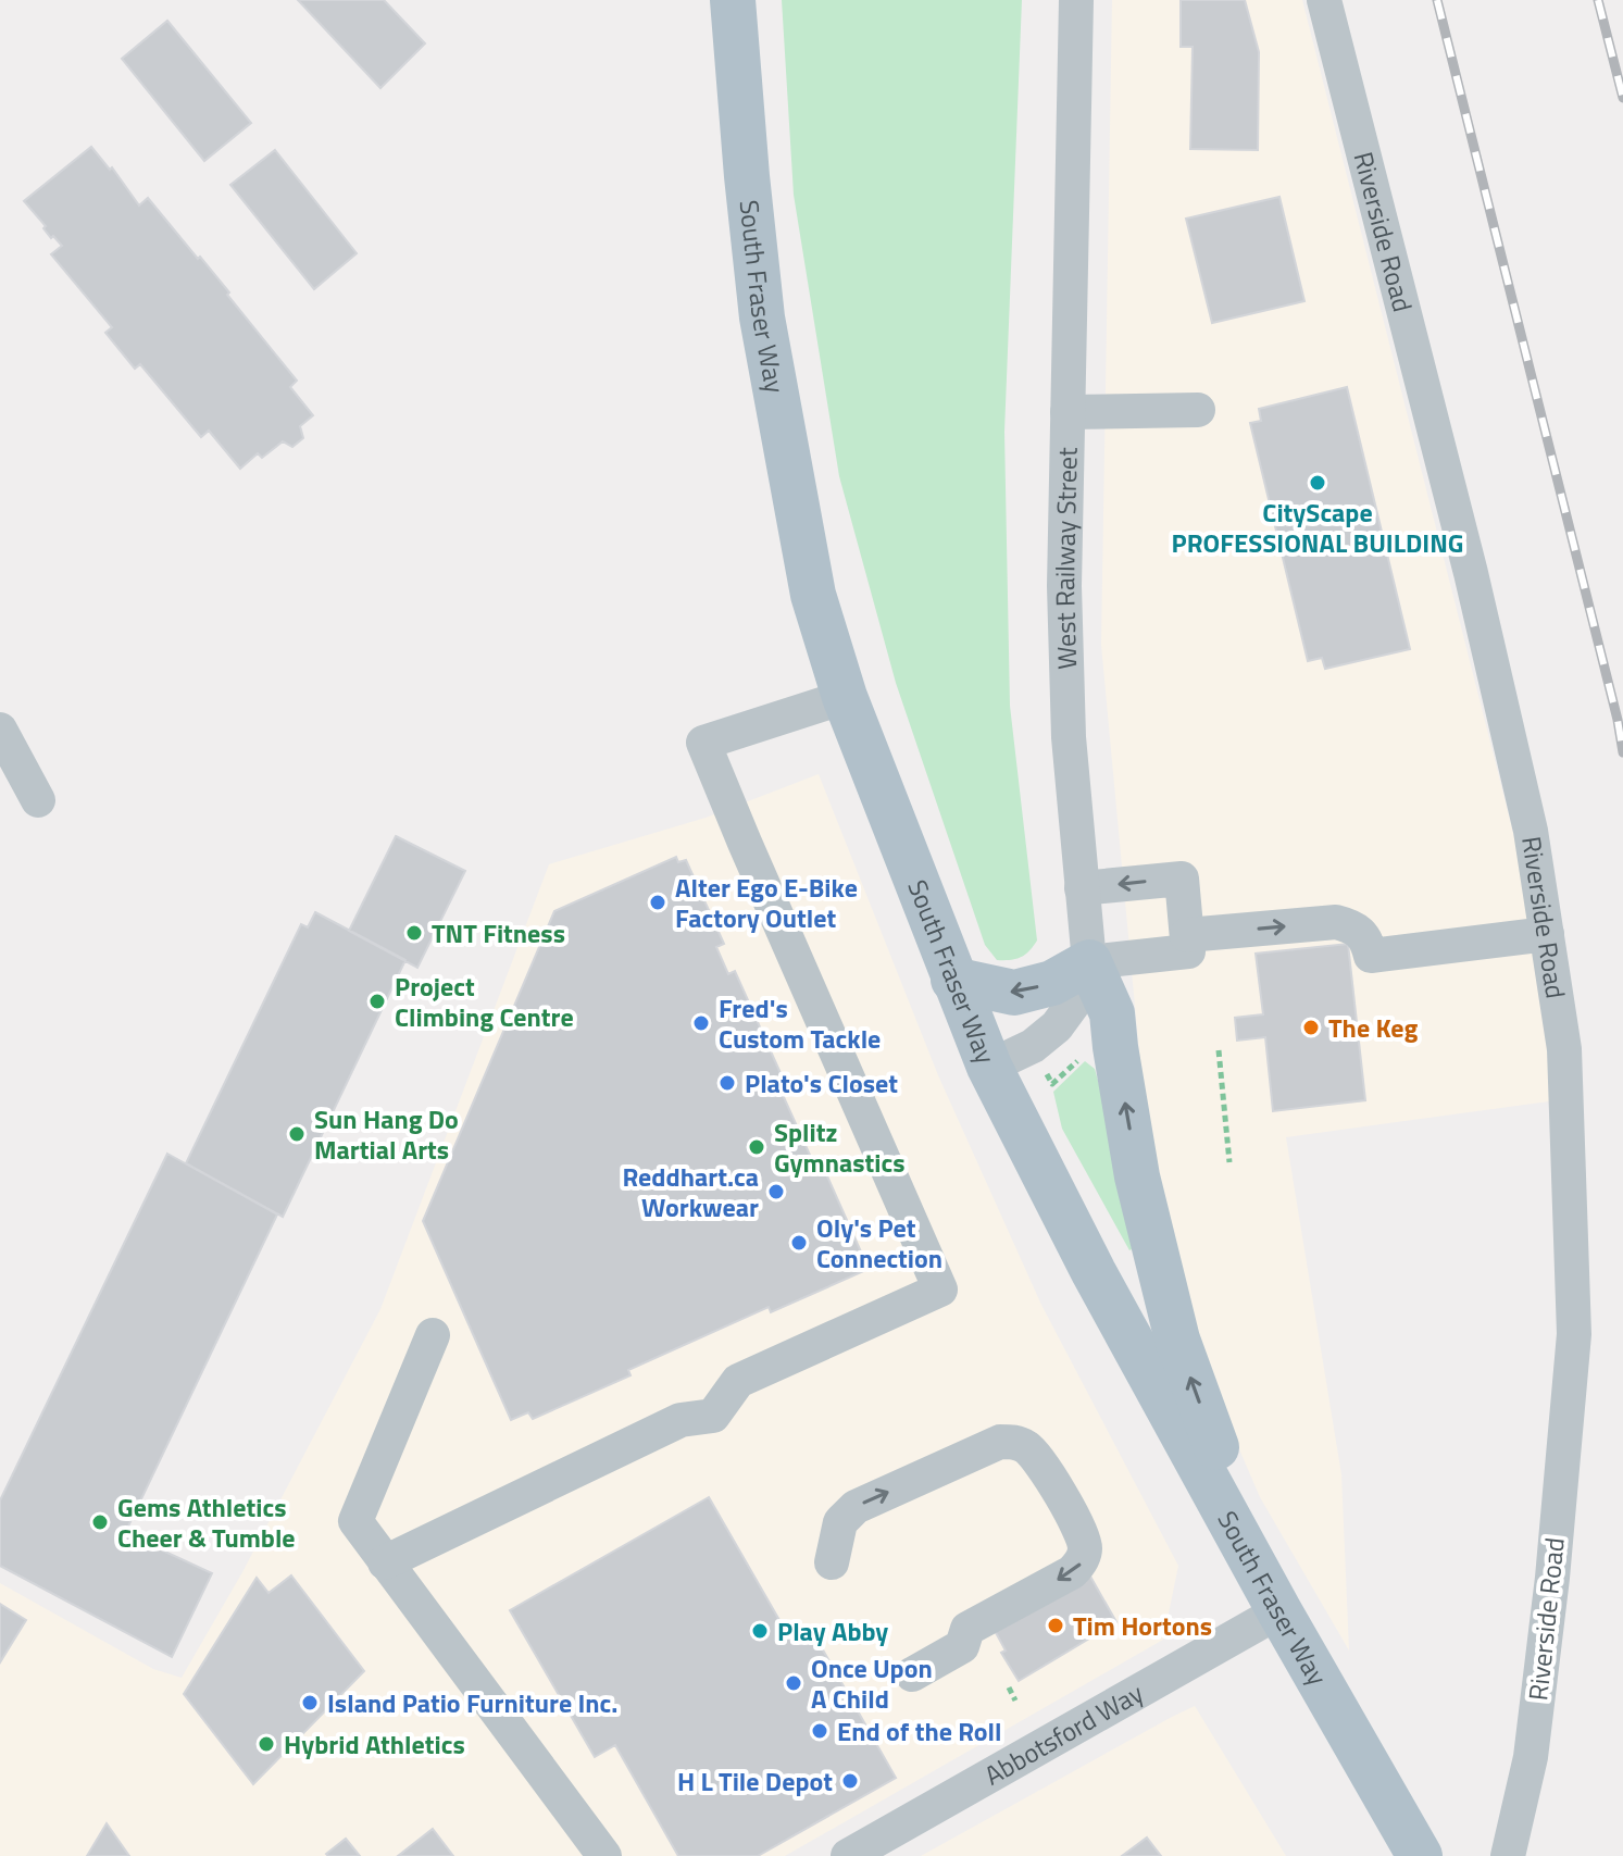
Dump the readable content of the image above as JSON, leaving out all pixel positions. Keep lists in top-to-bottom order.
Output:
{
  "streets": {
    "main road": ["South Fraser Way"],
    "street": ["Riverside Road", "West Railway Street", "Abbotsford Way"]
  },
  "crossings": [
    ["South Fraser Way", "West Railway Street"],
    ["South Fraser Way", "Abbotsford Way"]
  ],
  "places": [
    "CityScape PROFESSIONAL BUILDING",
    "Alter Ego E-Bike Factory Outlet",
    "TNT Fitness",
    "Project Climbing Centre",
    "Fred's Custom Tackle",
    "The Keg",
    "Plato's Closet",
    "Sun Hang Do Martial Arts",
    "Splitz Gymnastics",
    "Reddhart.ca Workwear",
    "Oly's Pet Connection",
    "Gems Athletics Cheer & Tumble",
    "Tim Hortons",
    "Play Abby",
    "Once Upon A Child",
    "Island Patio Furniture Inc.",
    "End of the Roll",
    "Hybrid Athletics",
    "H L Tile Depot"
  ]
}
